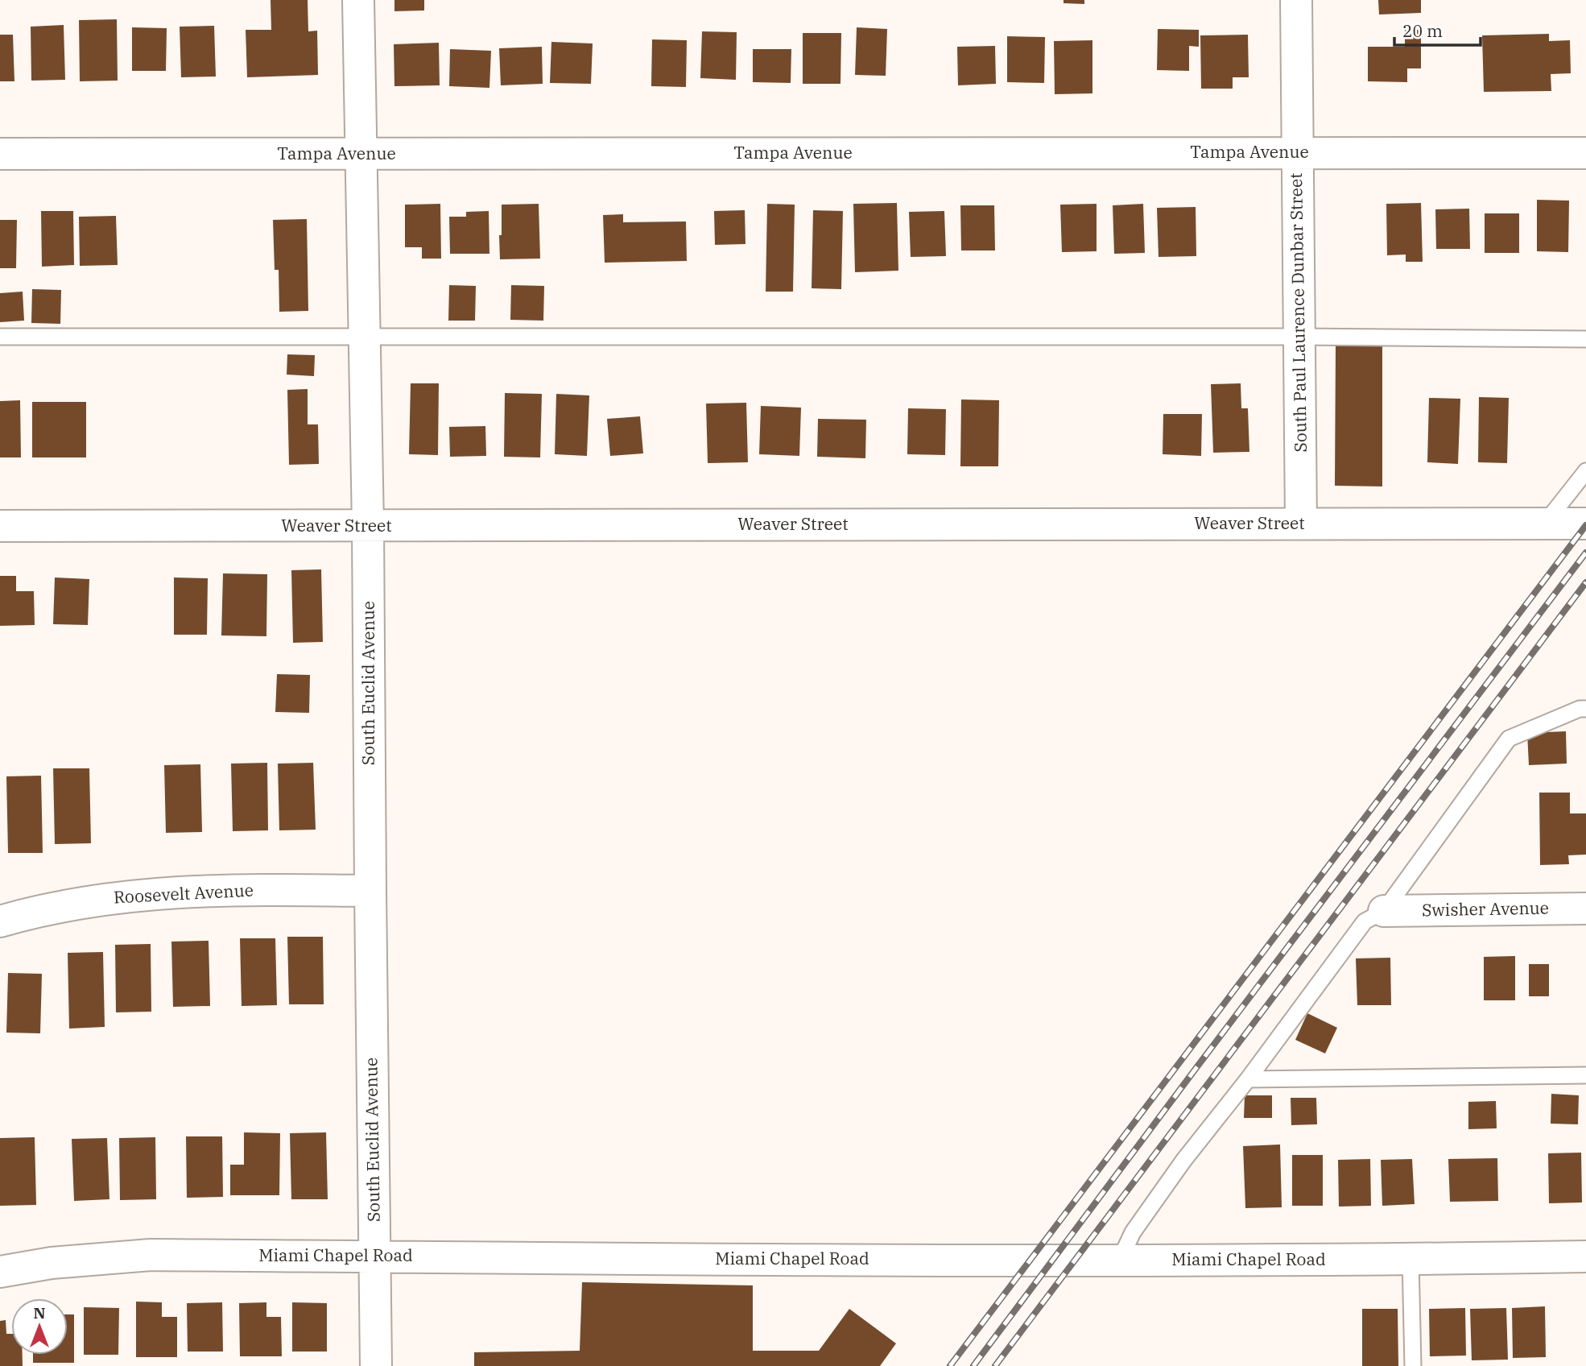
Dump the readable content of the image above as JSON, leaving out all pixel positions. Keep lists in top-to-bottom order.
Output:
{
  "streets": {
    "street": [
      "Tampa Avenue",
      "South Paul Laurence Dunbar Street",
      "Weaver Street",
      "South Euclid Avenue",
      "Roosevelt Avenue",
      "Swisher Avenue",
      "Miami Chapel Road"
    ]
  },
  "crossings": [
    ["Tampa Avenue", "South Paul Laurence Dunbar Street"],
    ["Tampa Avenue", "South Euclid Avenue"],
    ["South Paul Laurence Dunbar Street", "Weaver Street"],
    ["Weaver Street", "South Euclid Avenue"],
    ["South Euclid Avenue", "Roosevelt Avenue"],
    ["South Euclid Avenue", "Miami Chapel Road"]
  ],
  "scale_bar": "20 m",
  "north": "top"
}
